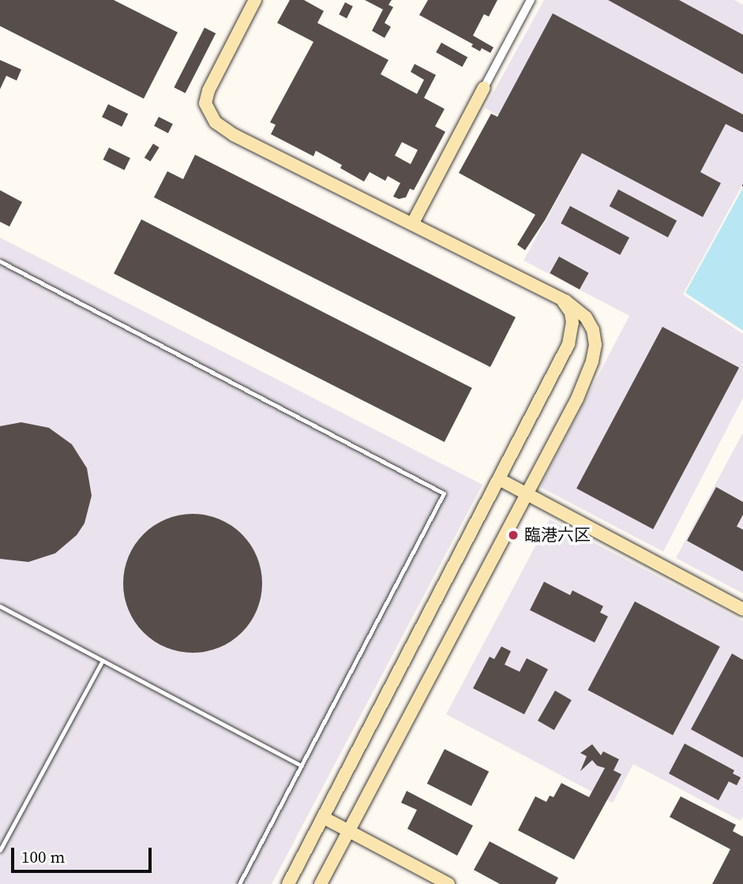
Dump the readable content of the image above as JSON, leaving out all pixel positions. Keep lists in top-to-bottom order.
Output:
{
  "places": ["臨港六区"],
  "scale_bar": "100 m"
}
